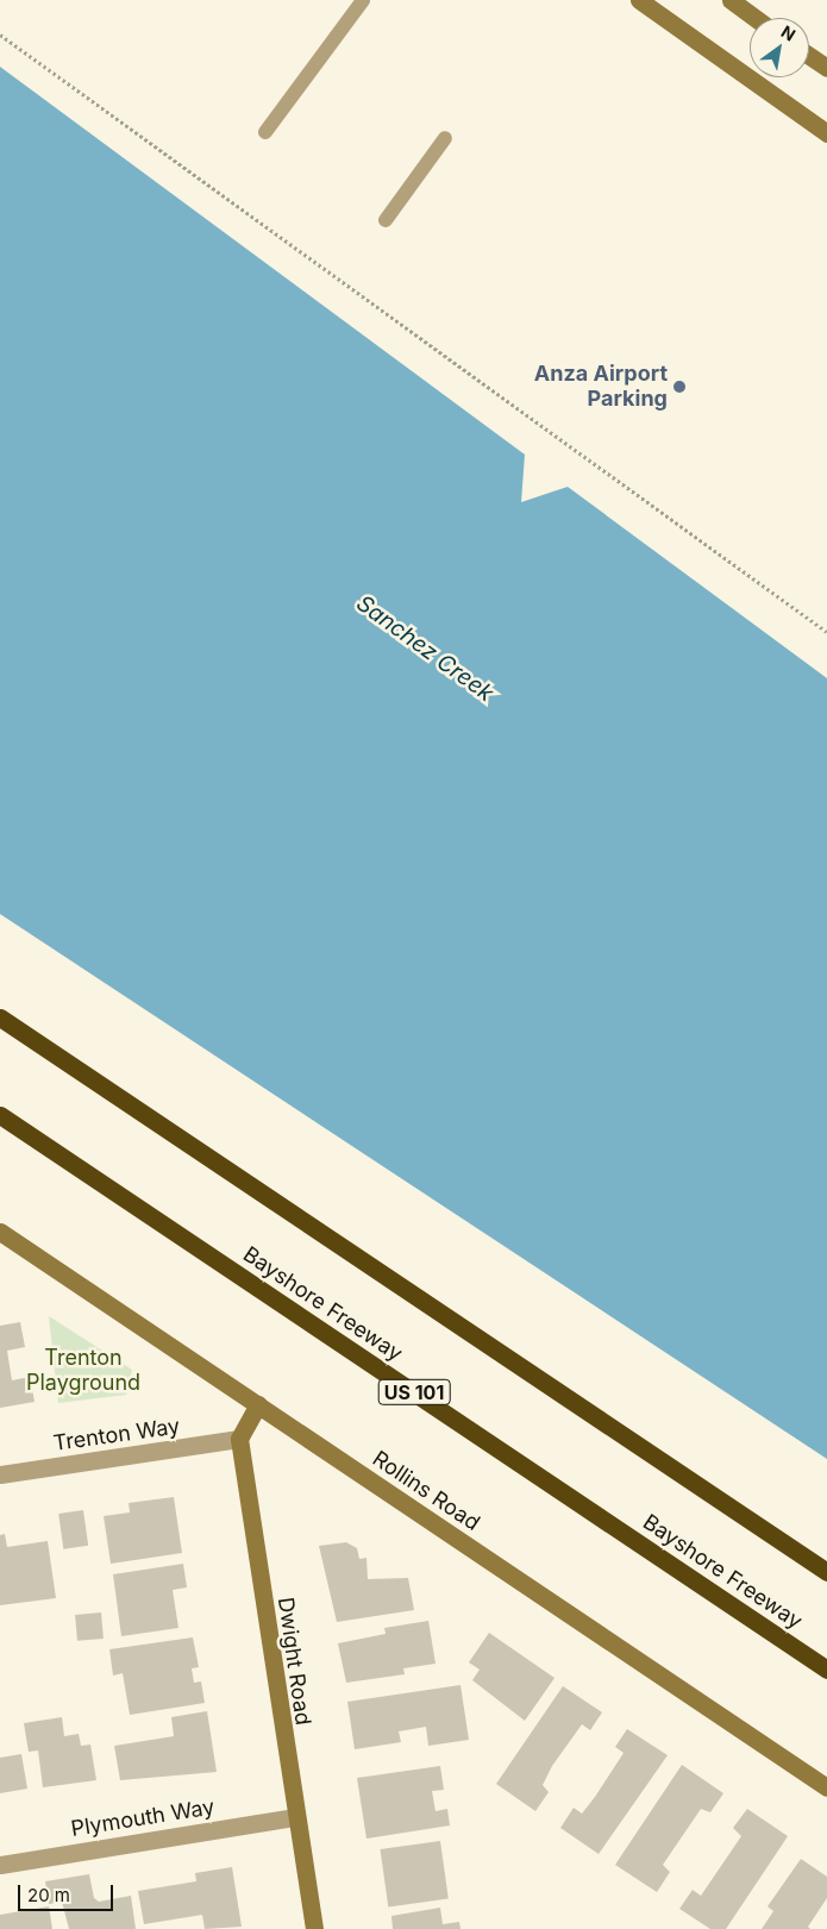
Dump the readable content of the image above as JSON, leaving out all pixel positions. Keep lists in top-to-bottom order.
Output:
{
  "streets": {
    "highway": ["Bayshore Freeway", "US 101"],
    "street": [
      "Trenton Way",
      "Rollins Road",
      "Dwight Road",
      "Plymouth Way"
    ]
  },
  "crossings": [
    ["Trenton Way", "Dwight Road"],
    ["Dwight Road", "Plymouth Way"]
  ],
  "water": ["Sanchez Creek"],
  "parks": ["Trenton Playground"],
  "places": ["Anza Airport Parking"],
  "scale_bar": "20 m",
  "north": "top right"
}
